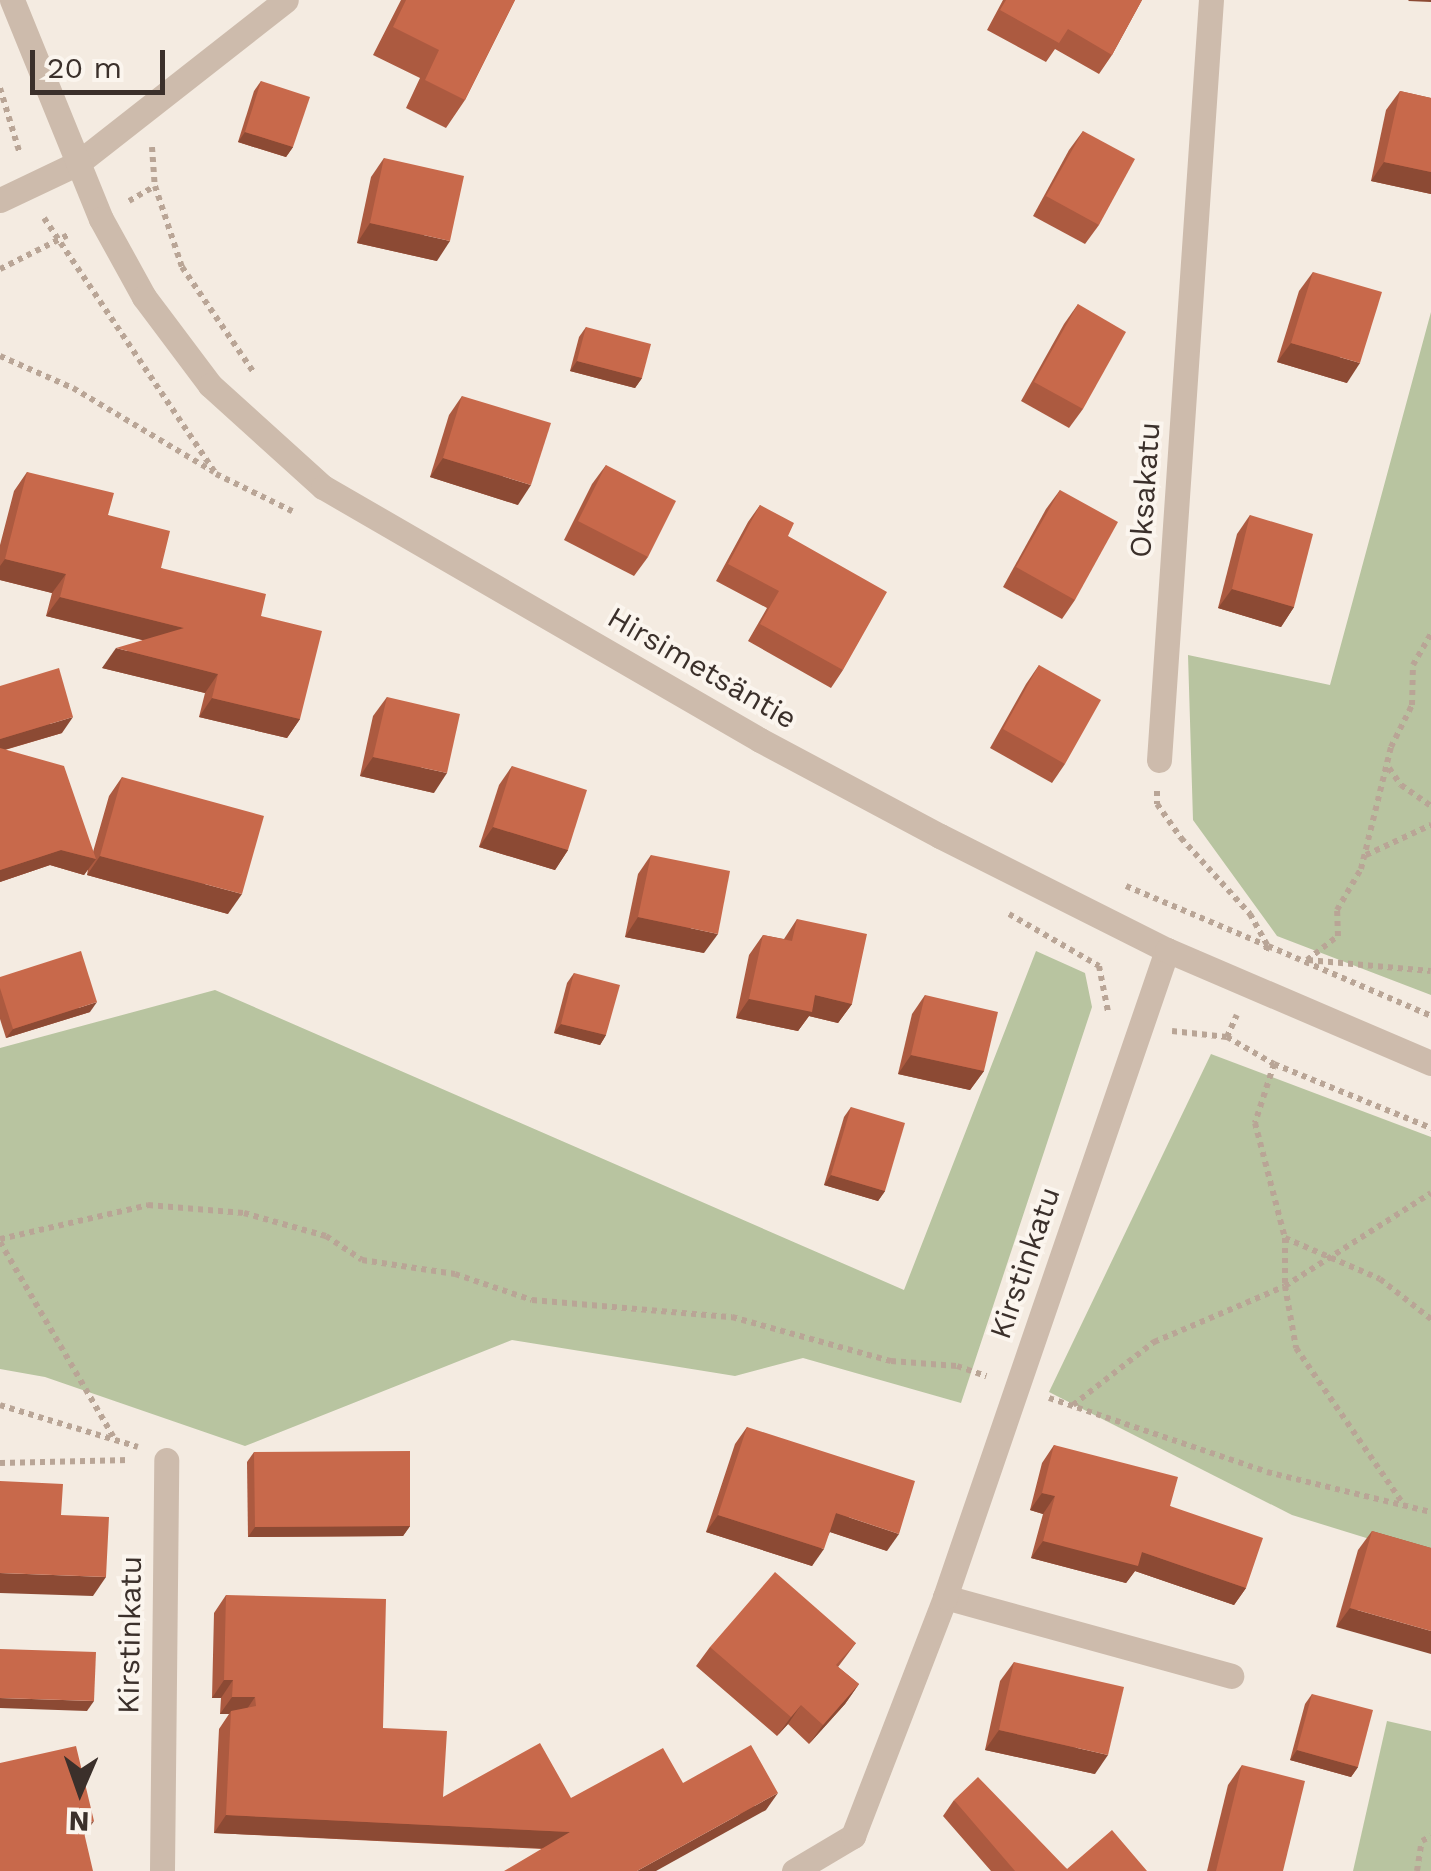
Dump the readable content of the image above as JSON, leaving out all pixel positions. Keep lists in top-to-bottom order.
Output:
{
  "streets": {
    "street": ["Oksakatu", "Hirsimetsäntie", "Kirstinkatu"]
  },
  "crossings": [
    ["Hirsimetsäntie", "Kirstinkatu"]
  ],
  "scale_bar": "20 m",
  "north": "bottom"
}
